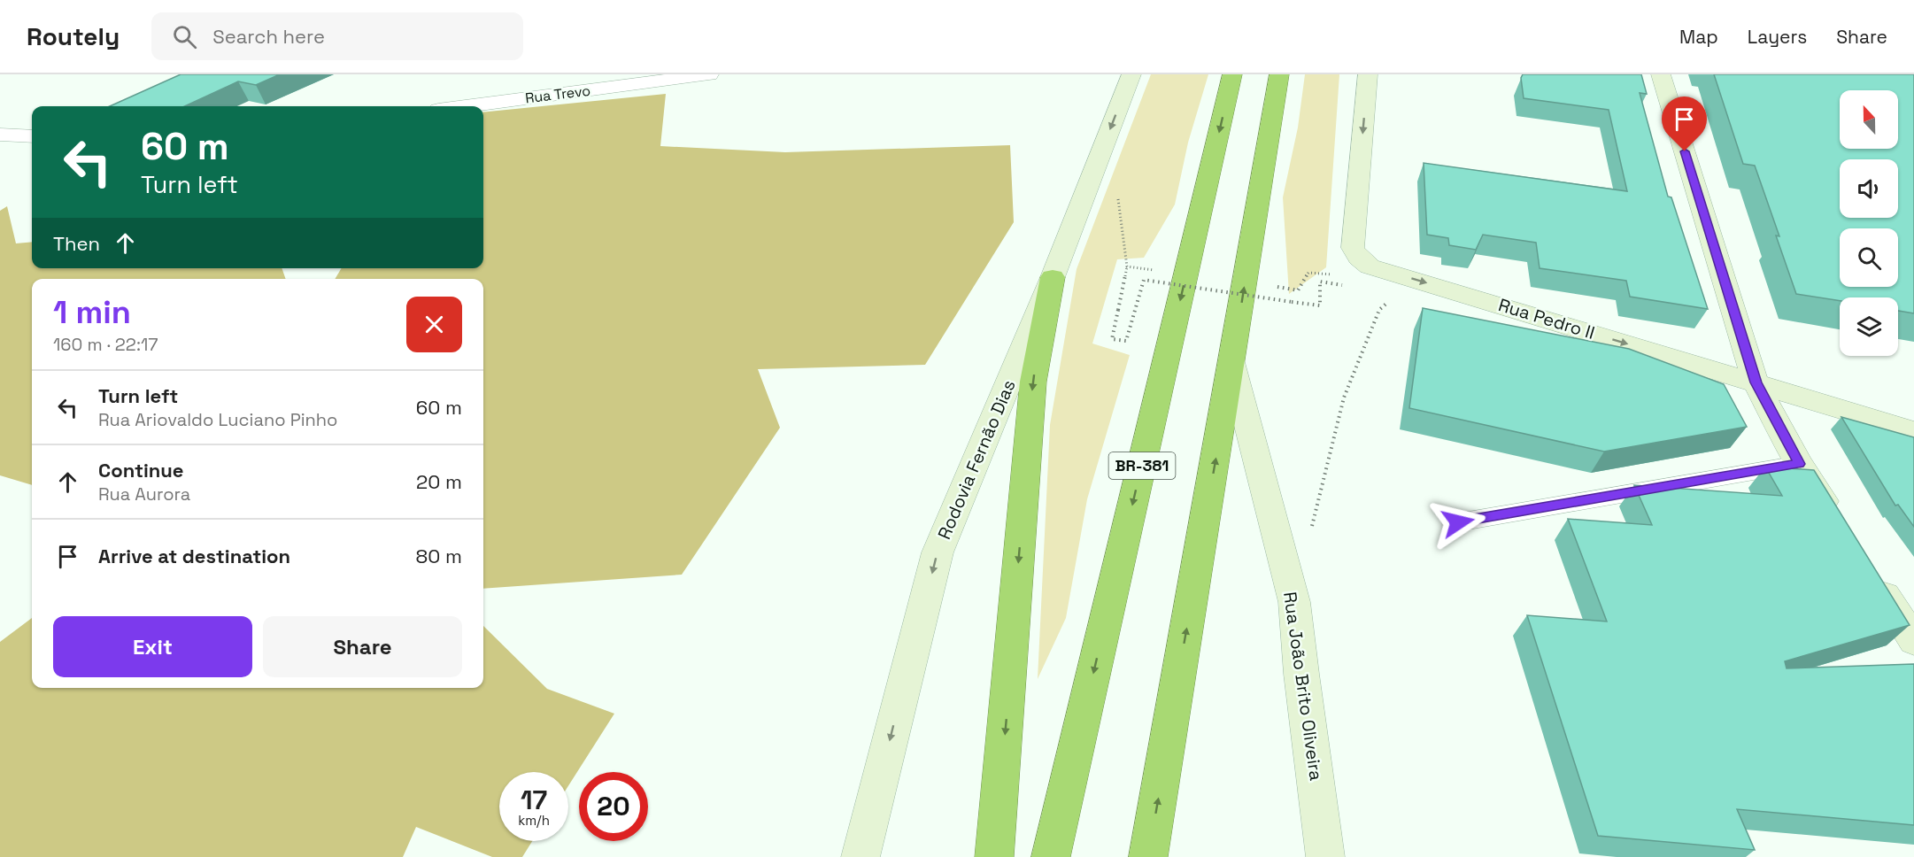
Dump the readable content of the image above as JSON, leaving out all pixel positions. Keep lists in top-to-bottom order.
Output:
{
  "streets": {
    "highway": ["BR-381"],
    "street": [
      "Rua Trevo",
      "Rua Pedro II",
      "Rodovia Fernão Dias",
      "Rua João Brito Oliveira"
    ]
  },
  "one_way": ["Rua Pedro II", "Rodovia Fernão Dias"],
  "north": "top",
  "page": {
    "header": "Routely",
    "search": "Search here",
    "nav": ["Map", "Layers", "Share"],
    "turn": ["60 m", "Turn left"],
    "then": "Then",
    "heading": ["1 min", "160 m · 22:17"],
    "list": [
      {
        "name": "Turn left",
        "note": "Rua Ariovaldo Luciano Pinho",
        "value": "60 m"
      },
      {
        "name": "Continue",
        "note": "Rua Aurora",
        "value": "20 m"
      },
      {
        "name": "Arrive at destination",
        "value": "80 m"
      }
    ],
    "buttons": ["Exit", "Share"],
    "speed": "17 km/h",
    "limit": "20"
  }
}
